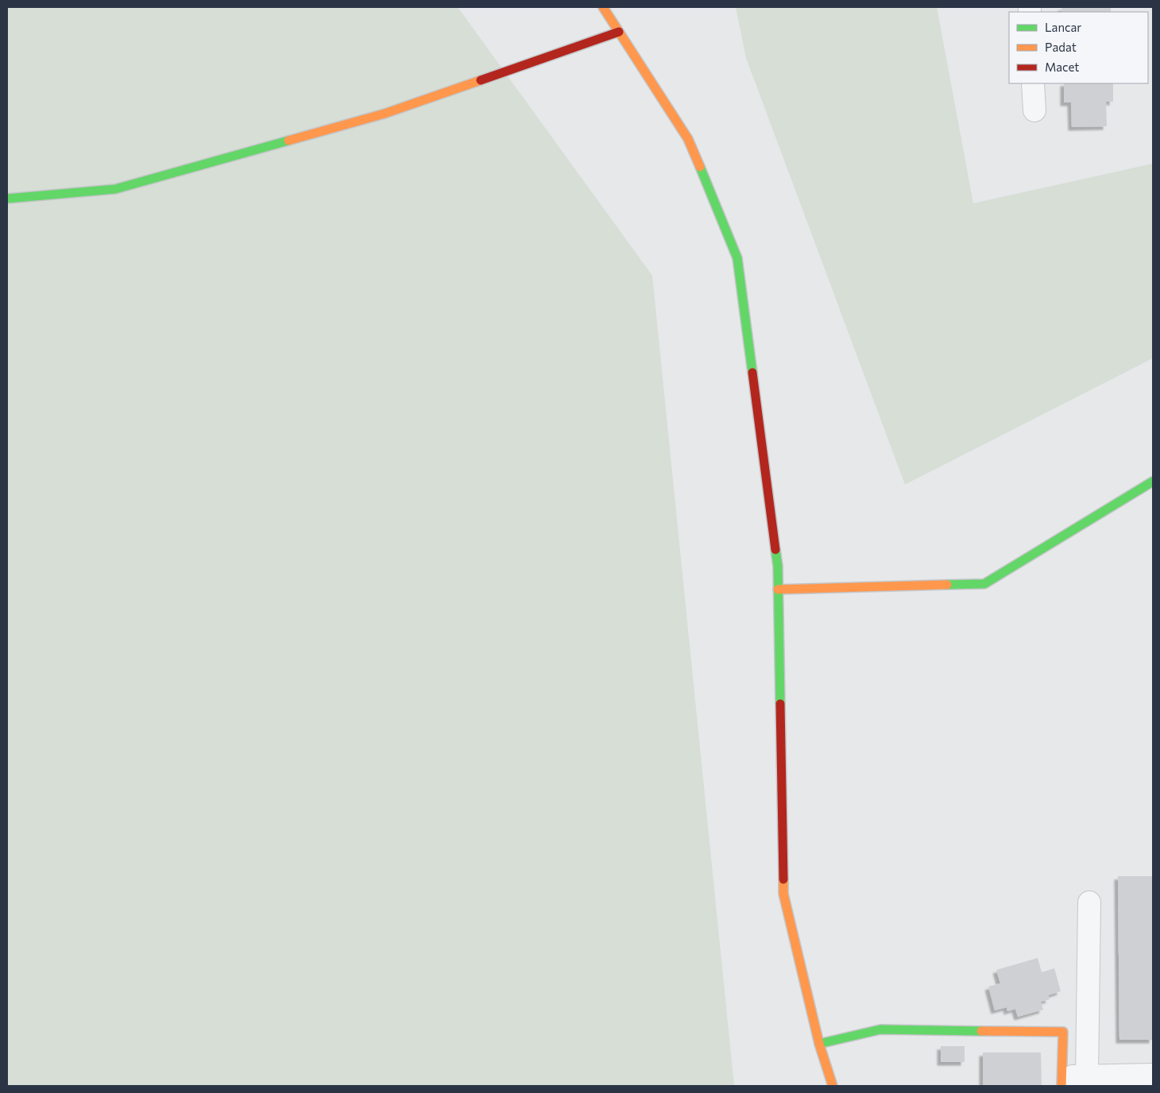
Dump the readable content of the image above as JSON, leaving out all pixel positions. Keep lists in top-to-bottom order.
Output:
{
  "legend": ["Lancar", "Padat", "Macet"]
}
